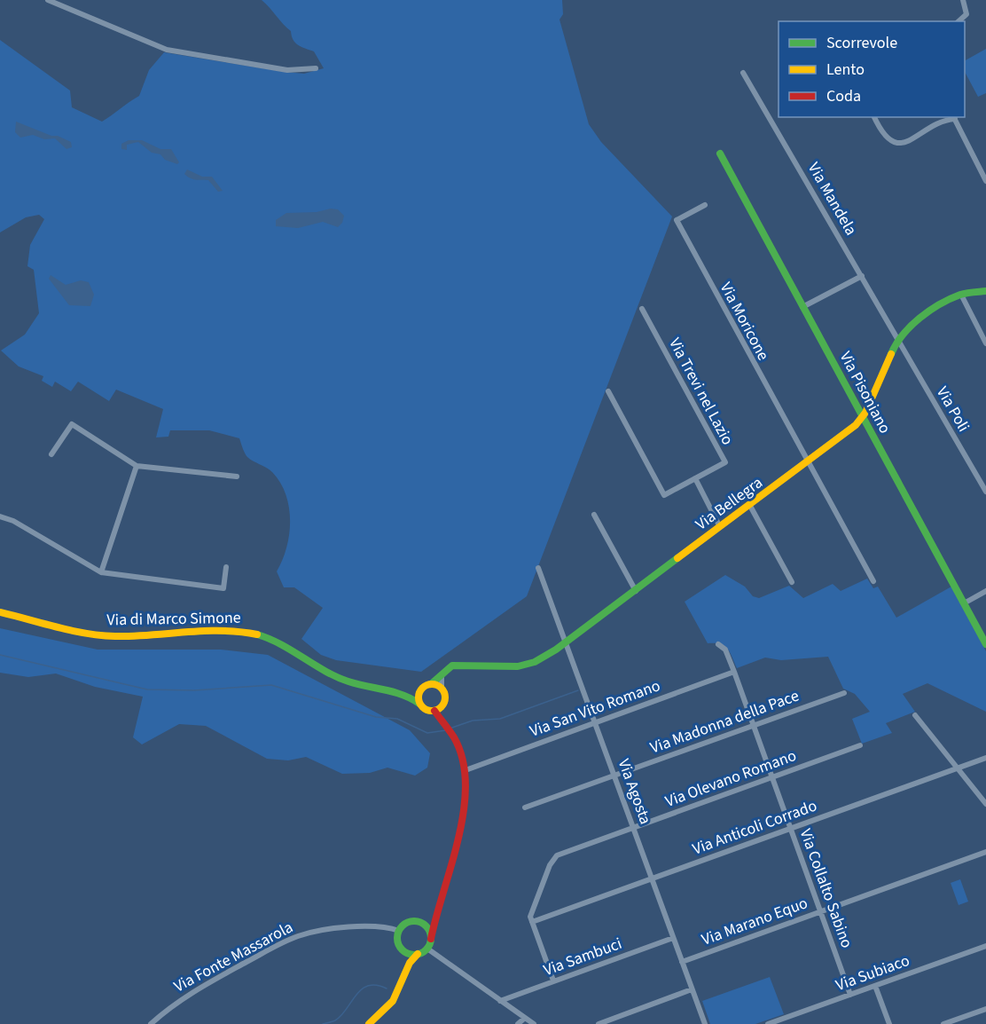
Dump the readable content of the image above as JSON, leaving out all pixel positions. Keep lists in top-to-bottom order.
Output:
{
  "streets": {
    "street": [
      "Via Mandela",
      "Via Moricone",
      "Via Trevi nel Lazio",
      "Via Pisoniano",
      "Via Poli",
      "Via Bellegra",
      "Via di Marco Simone",
      "Via San Vito Romano",
      "Via Madonna della Pace",
      "Via Olevano Romano",
      "Via Agosta",
      "Via Anticoli Corrado",
      "Via Collalto Sabino",
      "Via Marano Equo",
      "Via Fonte Massarola",
      "Via Sambuci",
      "Via Subiaco"
    ]
  },
  "crossings": [
    ["Via Mandela", "Via Poli"],
    ["Via Mandela", "Via Bellegra"],
    ["Via Moricone", "Via Bellegra"],
    ["Via Pisoniano", "Via Bellegra"],
    ["Via Poli", "Via Bellegra"],
    ["Via Bellegra", "Via di Marco Simone"],
    ["Via Bellegra", "Via Agosta"],
    ["Via San Vito Romano", "Via Agosta"],
    ["Via San Vito Romano", "Via Collalto Sabino"],
    ["Via Madonna della Pace", "Via Agosta"],
    ["Via Madonna della Pace", "Via Collalto Sabino"],
    ["Via Olevano Romano", "Via Agosta"],
    ["Via Olevano Romano", "Via Anticoli Corrado"],
    ["Via Olevano Romano", "Via Collalto Sabino"],
    ["Via Agosta", "Via Anticoli Corrado"],
    ["Via Agosta", "Via Marano Equo"],
    ["Via Agosta", "Via Sambuci"],
    ["Via Anticoli Corrado", "Via Collalto Sabino"],
    ["Via Collalto Sabino", "Via Marano Equo"],
    ["Via Collalto Sabino", "Via Subiaco"]
  ],
  "legend": ["Scorrevole", "Lento", "Coda"]
}
